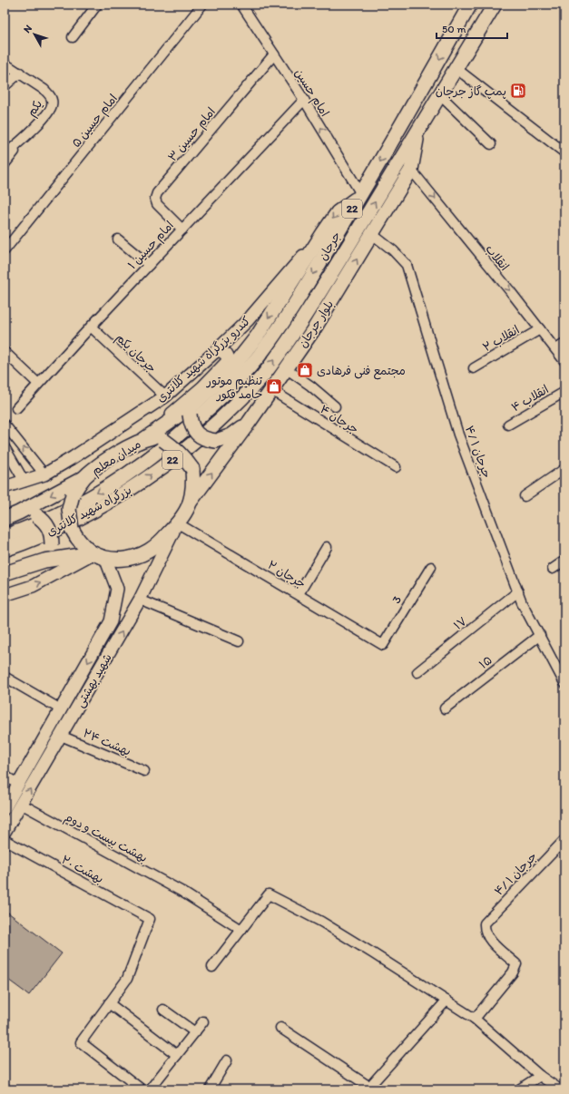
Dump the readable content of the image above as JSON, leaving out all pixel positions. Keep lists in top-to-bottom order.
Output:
{
  "streets": {
    "highway": [
      "22",
      "جرجان",
      "بلوار جرجان",
      "میدان معلم",
      "بزرگراه شهید کلانتری"
    ],
    "main road": ["کندرو بزرگراه شهید کلانتری", "شهید بهشتی"],
    "street": [
      "امام حسین",
      "یکم",
      "امام حسین ۵",
      "امام حسین ۳",
      "امام حسین ۱",
      "انقلاب",
      "۲ انقلاب",
      "جرجان یکم",
      "۴ انقلاب",
      "۴ جرجان",
      "جرجان ۱ /۴",
      "جرجان ۲",
      "3",
      "۱۷",
      "۱۵",
      "بهشت ۲۴",
      "بهشت بیست و دوم",
      "بهشت ۲۰"
    ]
  },
  "crossings": [
    ["امام حسین", "امام حسین ۳"],
    ["امام حسین", "امام حسین ۱"],
    ["امام حسین", "جرجان"],
    ["امام حسین ۳", "امام حسین ۱"],
    ["امام حسین ۱", "جرجان یکم"],
    ["جرجان", "بلوار جرجان"],
    ["جرجان", "بزرگراه شهید کلانتری"],
    ["انقلاب", "بلوار جرجان"],
    ["انقلاب", "۲ انقلاب"],
    ["بلوار جرجان", "۴ جرجان"],
    ["بلوار جرجان", "جرجان ۱ /۴"],
    ["بلوار جرجان", "میدان معلم"],
    ["بلوار جرجان", "جرجان ۲"],
    ["بلوار جرجان", "شهید بهشتی"],
    ["جرجان یکم", "کندرو بزرگراه شهید کلانتری"],
    ["جرجان ۱ /۴", "۱۷"],
    ["جرجان ۱ /۴", "۱۵"],
    ["میدان معلم", "جرجان ۲"],
    ["میدان معلم", "شهید بهشتی"],
    ["جرجان ۲", "3"],
    ["جرجان ۲", "شهید بهشتی"],
    ["شهید بهشتی", "بهشت ۲۴"],
    ["شهید بهشتی", "بهشت بیست و دوم"]
  ],
  "one_way": ["امام حسین", "انقلاب"],
  "places": {
    "fuel station": ["پمپ گاز جرجان"],
    "shop": ["مجتمع فنی فرهادی", "تنظیم موتور حامد فکور"]
  },
  "scale_bar": "50 m",
  "north": "top left"
}
